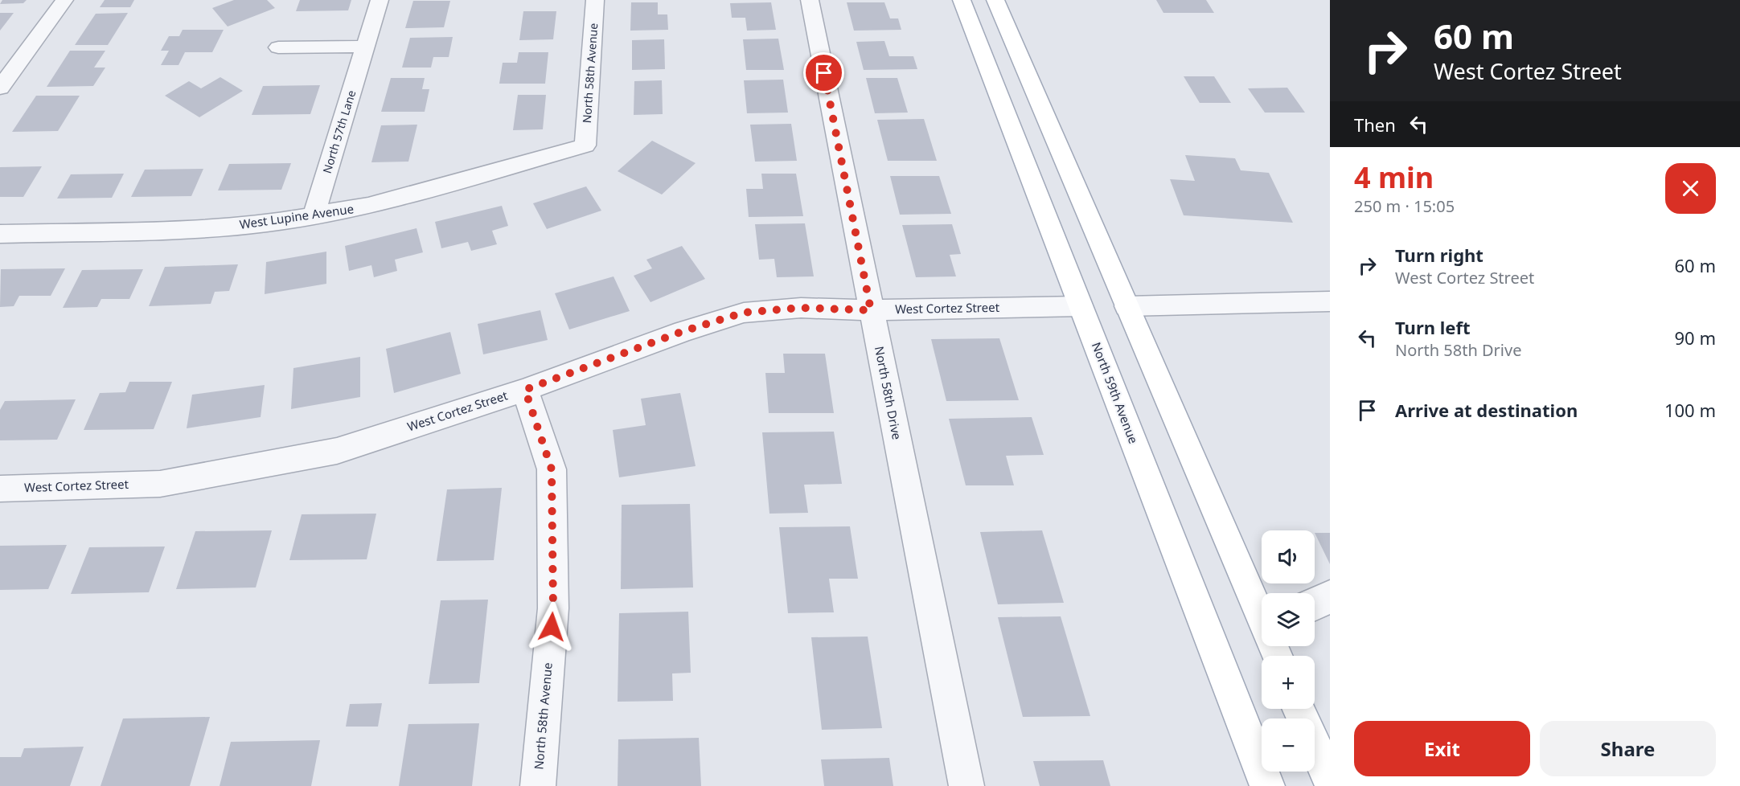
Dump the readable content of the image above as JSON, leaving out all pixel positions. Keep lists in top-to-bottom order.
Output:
{
  "streets": {
    "main road": ["North 59th Avenue"],
    "street": [
      "North 58th Avenue",
      "North 57th Lane",
      "West Lupine Avenue",
      "West Cortez Street",
      "North 58th Drive"
    ]
  },
  "crossings": [
    ["North 58th Avenue", "West Lupine Avenue"],
    ["North 58th Avenue", "West Cortez Street"],
    ["North 57th Lane", "West Lupine Avenue"],
    ["West Cortez Street", "North 58th Drive"],
    ["West Cortez Street", "North 59th Avenue"]
  ],
  "page": {
    "turn": ["60 m", "West Cortez Street"],
    "then": "Then",
    "heading": ["4 min", "250 m · 15:05"],
    "list": [
      {
        "name": "Turn right",
        "note": "West Cortez Street",
        "value": "60 m"
      },
      {
        "name": "Turn left",
        "note": "North 58th Drive",
        "value": "90 m"
      },
      {
        "name": "Arrive at destination",
        "value": "100 m"
      }
    ],
    "map_buttons": ["+", "−"],
    "buttons": ["Exit", "Share"]
  }
}
